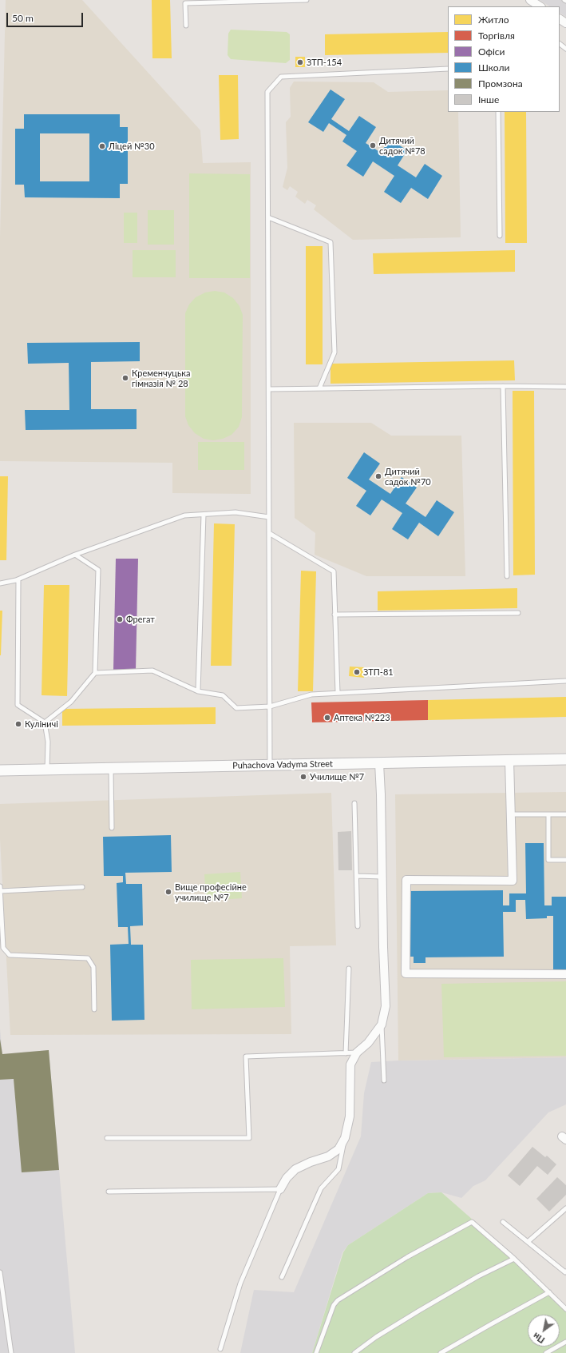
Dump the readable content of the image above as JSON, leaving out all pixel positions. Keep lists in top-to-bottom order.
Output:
{
  "streets": {
    "street": ["Puhachova Vadyma Street"]
  },
  "places": [
    "ЗТП-154",
    "Дитячий садок №78",
    "Ліцей №30",
    "Кременчуцька гімназія № 28",
    "Дитячий садок №70",
    "Фрегат",
    "ЗТП-81",
    "Аптека №223",
    "Куліничі",
    "Училище №7",
    "Вище професійне училище №7"
  ],
  "legend": [
    "Житло",
    "Торгівля",
    "Офіси",
    "Школи",
    "Промзона",
    "Інше"
  ],
  "scale_bar": "50 m",
  "north": "bottom left"
}
